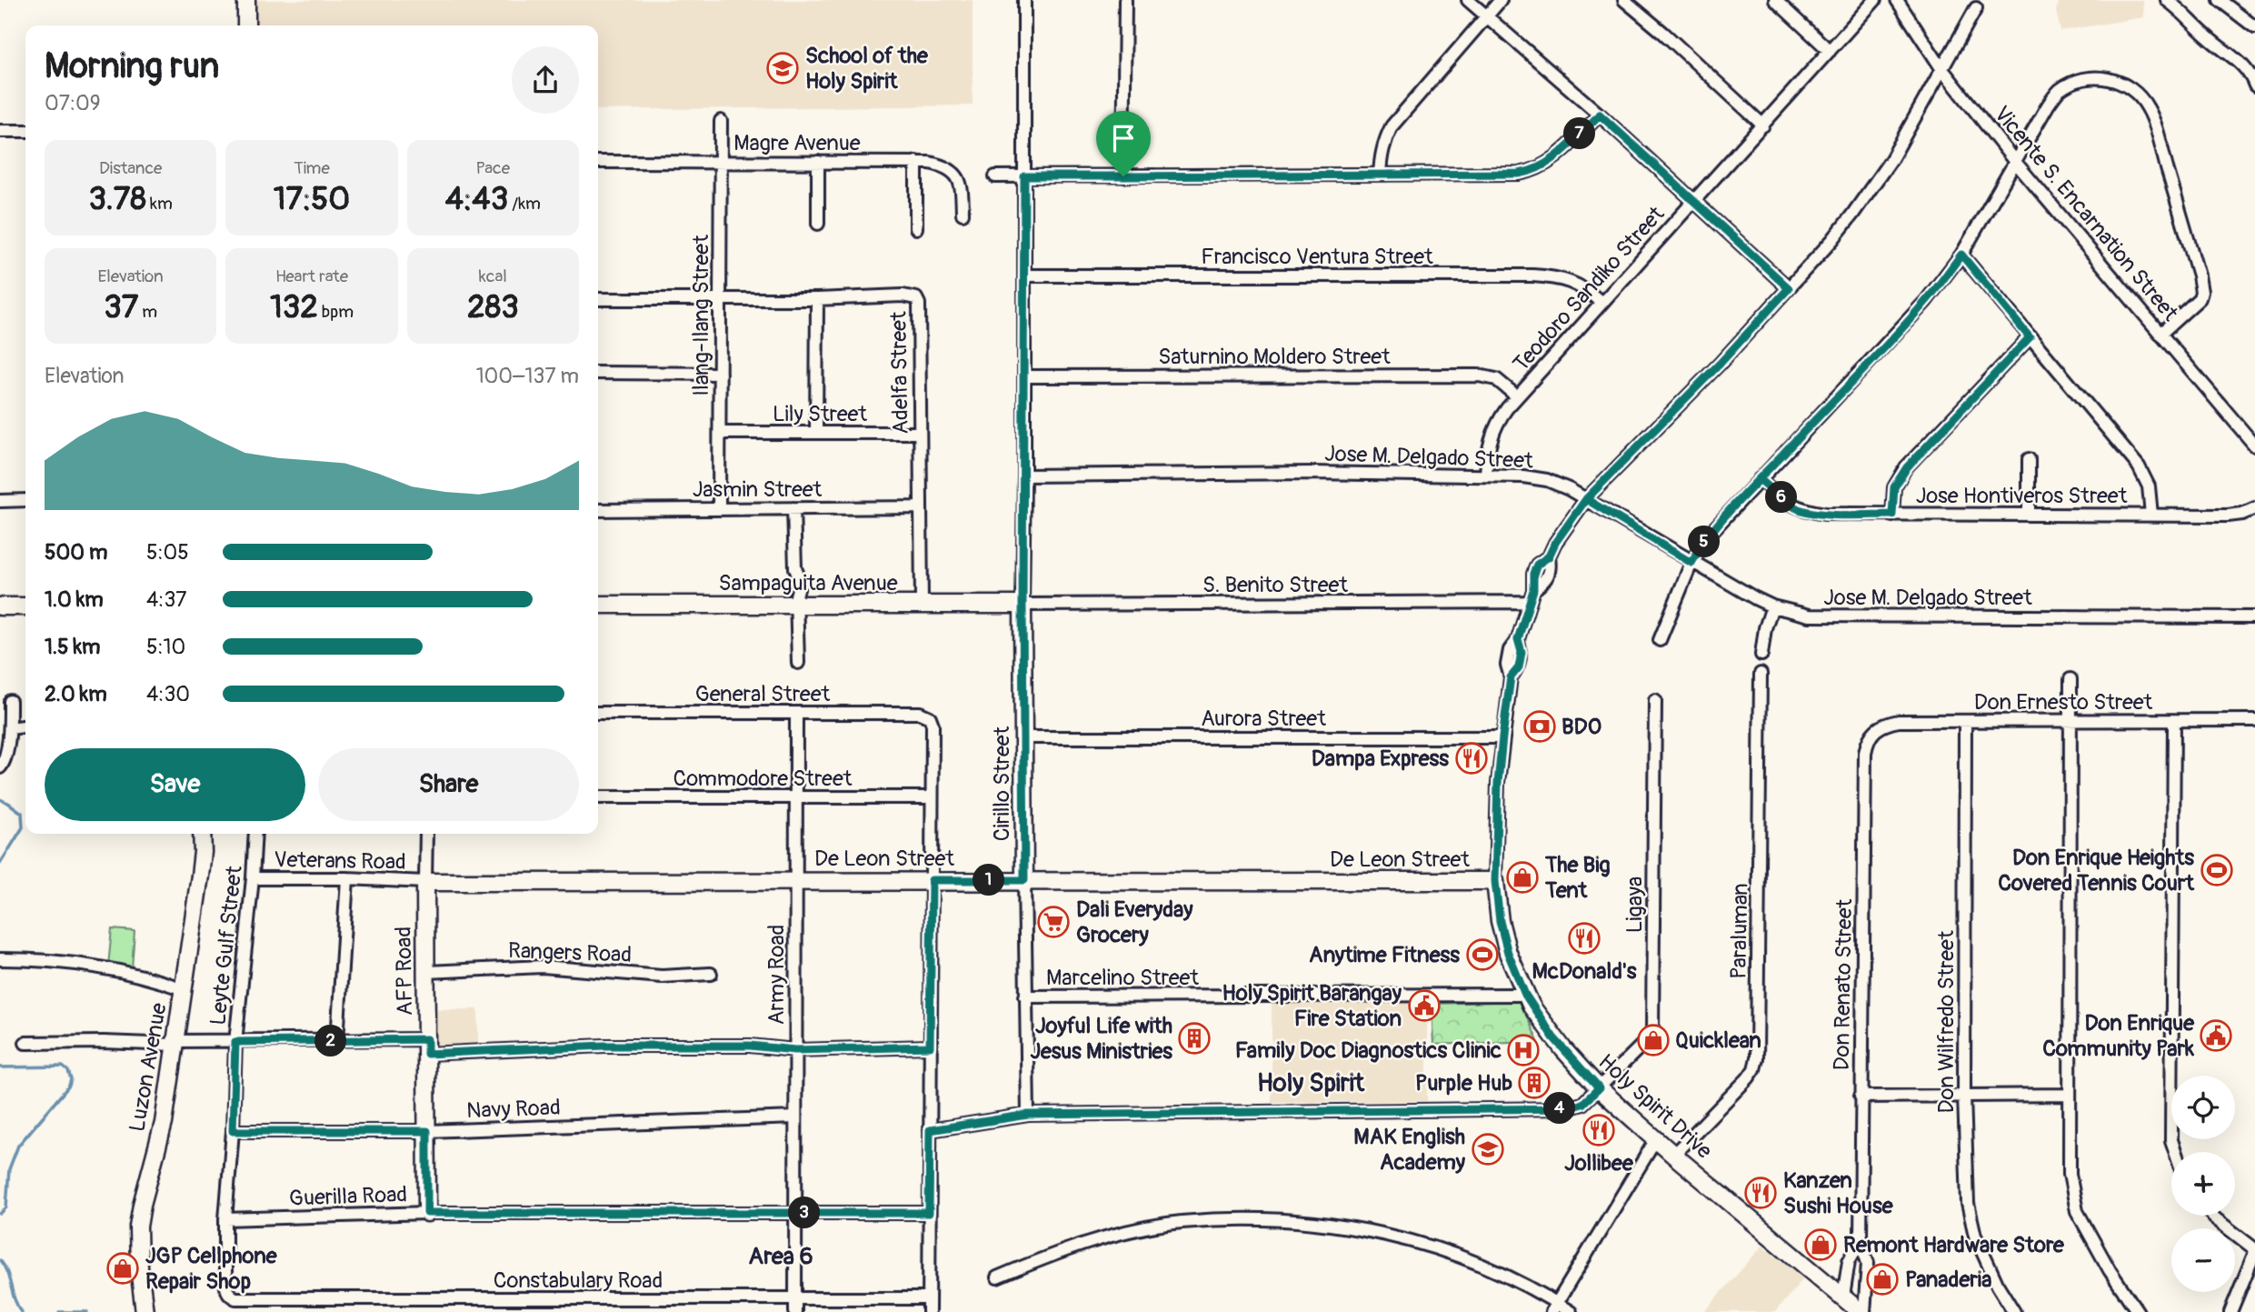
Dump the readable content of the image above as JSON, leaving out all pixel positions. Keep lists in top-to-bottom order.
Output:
{
  "streets": {
    "main road": [
      "Sampaguita Avenue",
      "Cirillo Street",
      "De Leon Street",
      "AFP Road",
      "Luzon Avenue",
      "Holy Spirit Drive"
    ],
    "street": [
      "Magre Avenue",
      "Vicente S. Encarnation Street",
      "Francisco Ventura Street",
      "Teodoro Sandiko Street",
      "Ilang-Ilang Street",
      "Saturnino Moldero Street",
      "Adelfa Street",
      "Lily Street",
      "Jose M. Delgado Street",
      "Jasmin Street",
      "Jose Hontiveros Street",
      "S. Benito Street",
      "General Street",
      "Don Ernesto Street",
      "Aurora Street",
      "Commodore Street",
      "Veterans Road",
      "Ligaya",
      "Paraluman",
      "Leyte Gulf Street",
      "Rangers Road",
      "Army Road",
      "Marcelino Street",
      "Don Renato Street",
      "Don Wilfredo Street",
      "Navy Road",
      "Guerilla Road",
      "Constabulary Road"
    ]
  },
  "crossings": [
    ["Magre Avenue", "Ilang-Ilang Street"],
    ["Francisco Ventura Street", "Teodoro Sandiko Street"],
    ["Teodoro Sandiko Street", "Saturnino Moldero Street"],
    ["Teodoro Sandiko Street", "Jose M. Delgado Street"],
    ["Ilang-Ilang Street", "Adelfa Street"],
    ["Ilang-Ilang Street", "Lily Street"],
    ["Ilang-Ilang Street", "Jasmin Street"],
    ["Adelfa Street", "Lily Street"],
    ["Adelfa Street", "Jasmin Street"],
    ["Adelfa Street", "Sampaguita Avenue"],
    ["Sampaguita Avenue", "S. Benito Street"],
    ["Sampaguita Avenue", "Cirillo Street"],
    ["S. Benito Street", "Cirillo Street"],
    ["General Street", "Commodore Street"],
    ["General Street", "Army Road"],
    ["Don Ernesto Street", "Don Renato Street"],
    ["Don Ernesto Street", "Don Wilfredo Street"],
    ["Aurora Street", "Cirillo Street"],
    ["Commodore Street", "Army Road"],
    ["Cirillo Street", "De Leon Street"],
    ["Cirillo Street", "Ligaya"],
    ["Cirillo Street", "Marcelino Street"],
    ["De Leon Street", "Veterans Road"],
    ["De Leon Street", "AFP Road"],
    ["De Leon Street", "Army Road"],
    ["De Leon Street", "Holy Spirit Drive"],
    ["Veterans Road", "Leyte Gulf Street"],
    ["Veterans Road", "AFP Road"],
    ["Ligaya", "Holy Spirit Drive"],
    ["Paraluman", "Holy Spirit Drive"],
    ["Leyte Gulf Street", "Navy Road"],
    ["Leyte Gulf Street", "Guerilla Road"],
    ["Leyte Gulf Street", "Constabulary Road"],
    ["Rangers Road", "AFP Road"],
    ["AFP Road", "Navy Road"],
    ["AFP Road", "Guerilla Road"],
    ["Army Road", "Navy Road"],
    ["Army Road", "Guerilla Road"],
    ["Army Road", "Constabulary Road"],
    ["Marcelino Street", "Holy Spirit Drive"],
    ["Don Renato Street", "Holy Spirit Drive"]
  ],
  "districts": ["Holy Spirit", "Area 6"],
  "places": {
    "school or university": ["School of the Holy Spirit", "MAK English Academy"],
    "bank": ["BDO"],
    "restaurant": [
      "Dampa Express",
      "McDonald's",
      "Jollibee",
      "Kanzen Sushi House"
    ],
    "sports": ["Don Enrique Heights Covered Tennis Court", "Anytime Fitness"],
    "shop": [
      "The Big Tent",
      "Quicklean",
      "Remont Hardware Store",
      "JGP Cellphone Repair Shop",
      "Panaderia"
    ],
    "supermarket": ["Dali Everyday Grocery"],
    "public building": ["Holy Spirit Barangay Fire Station", "Don Enrique Community Park"],
    "building": ["Joyful Life with Jesus Ministries", "Purple Hub"],
    "hospital": ["Family Doc Diagnostics Clinic"]
  },
  "page": {
    "heading": ["Morning run", "07:09"],
    "pins": [
      "7",
      "6",
      "5",
      "1",
      "2",
      "4",
      "3"
    ],
    "stats": [
      ["Distance", "3.78 km"],
      ["Time", "17:50"],
      ["Pace", "4:43 /km"],
      ["Elevation", "37 m"],
      ["Heart rate", "132 bpm"],
      ["kcal", "283"]
    ],
    "chart": ["Elevation", "100–137 m"],
    "list": [
      {
        "name": "500 m",
        "note": "5:05"
      },
      {
        "name": "1.0 km",
        "note": "4:37"
      },
      {
        "name": "1.5 km",
        "note": "5:10"
      },
      {
        "name": "2.0 km",
        "note": "4:30"
      }
    ],
    "buttons": ["Save", "Share"],
    "map_buttons": ["+", "−"]
  }
}
